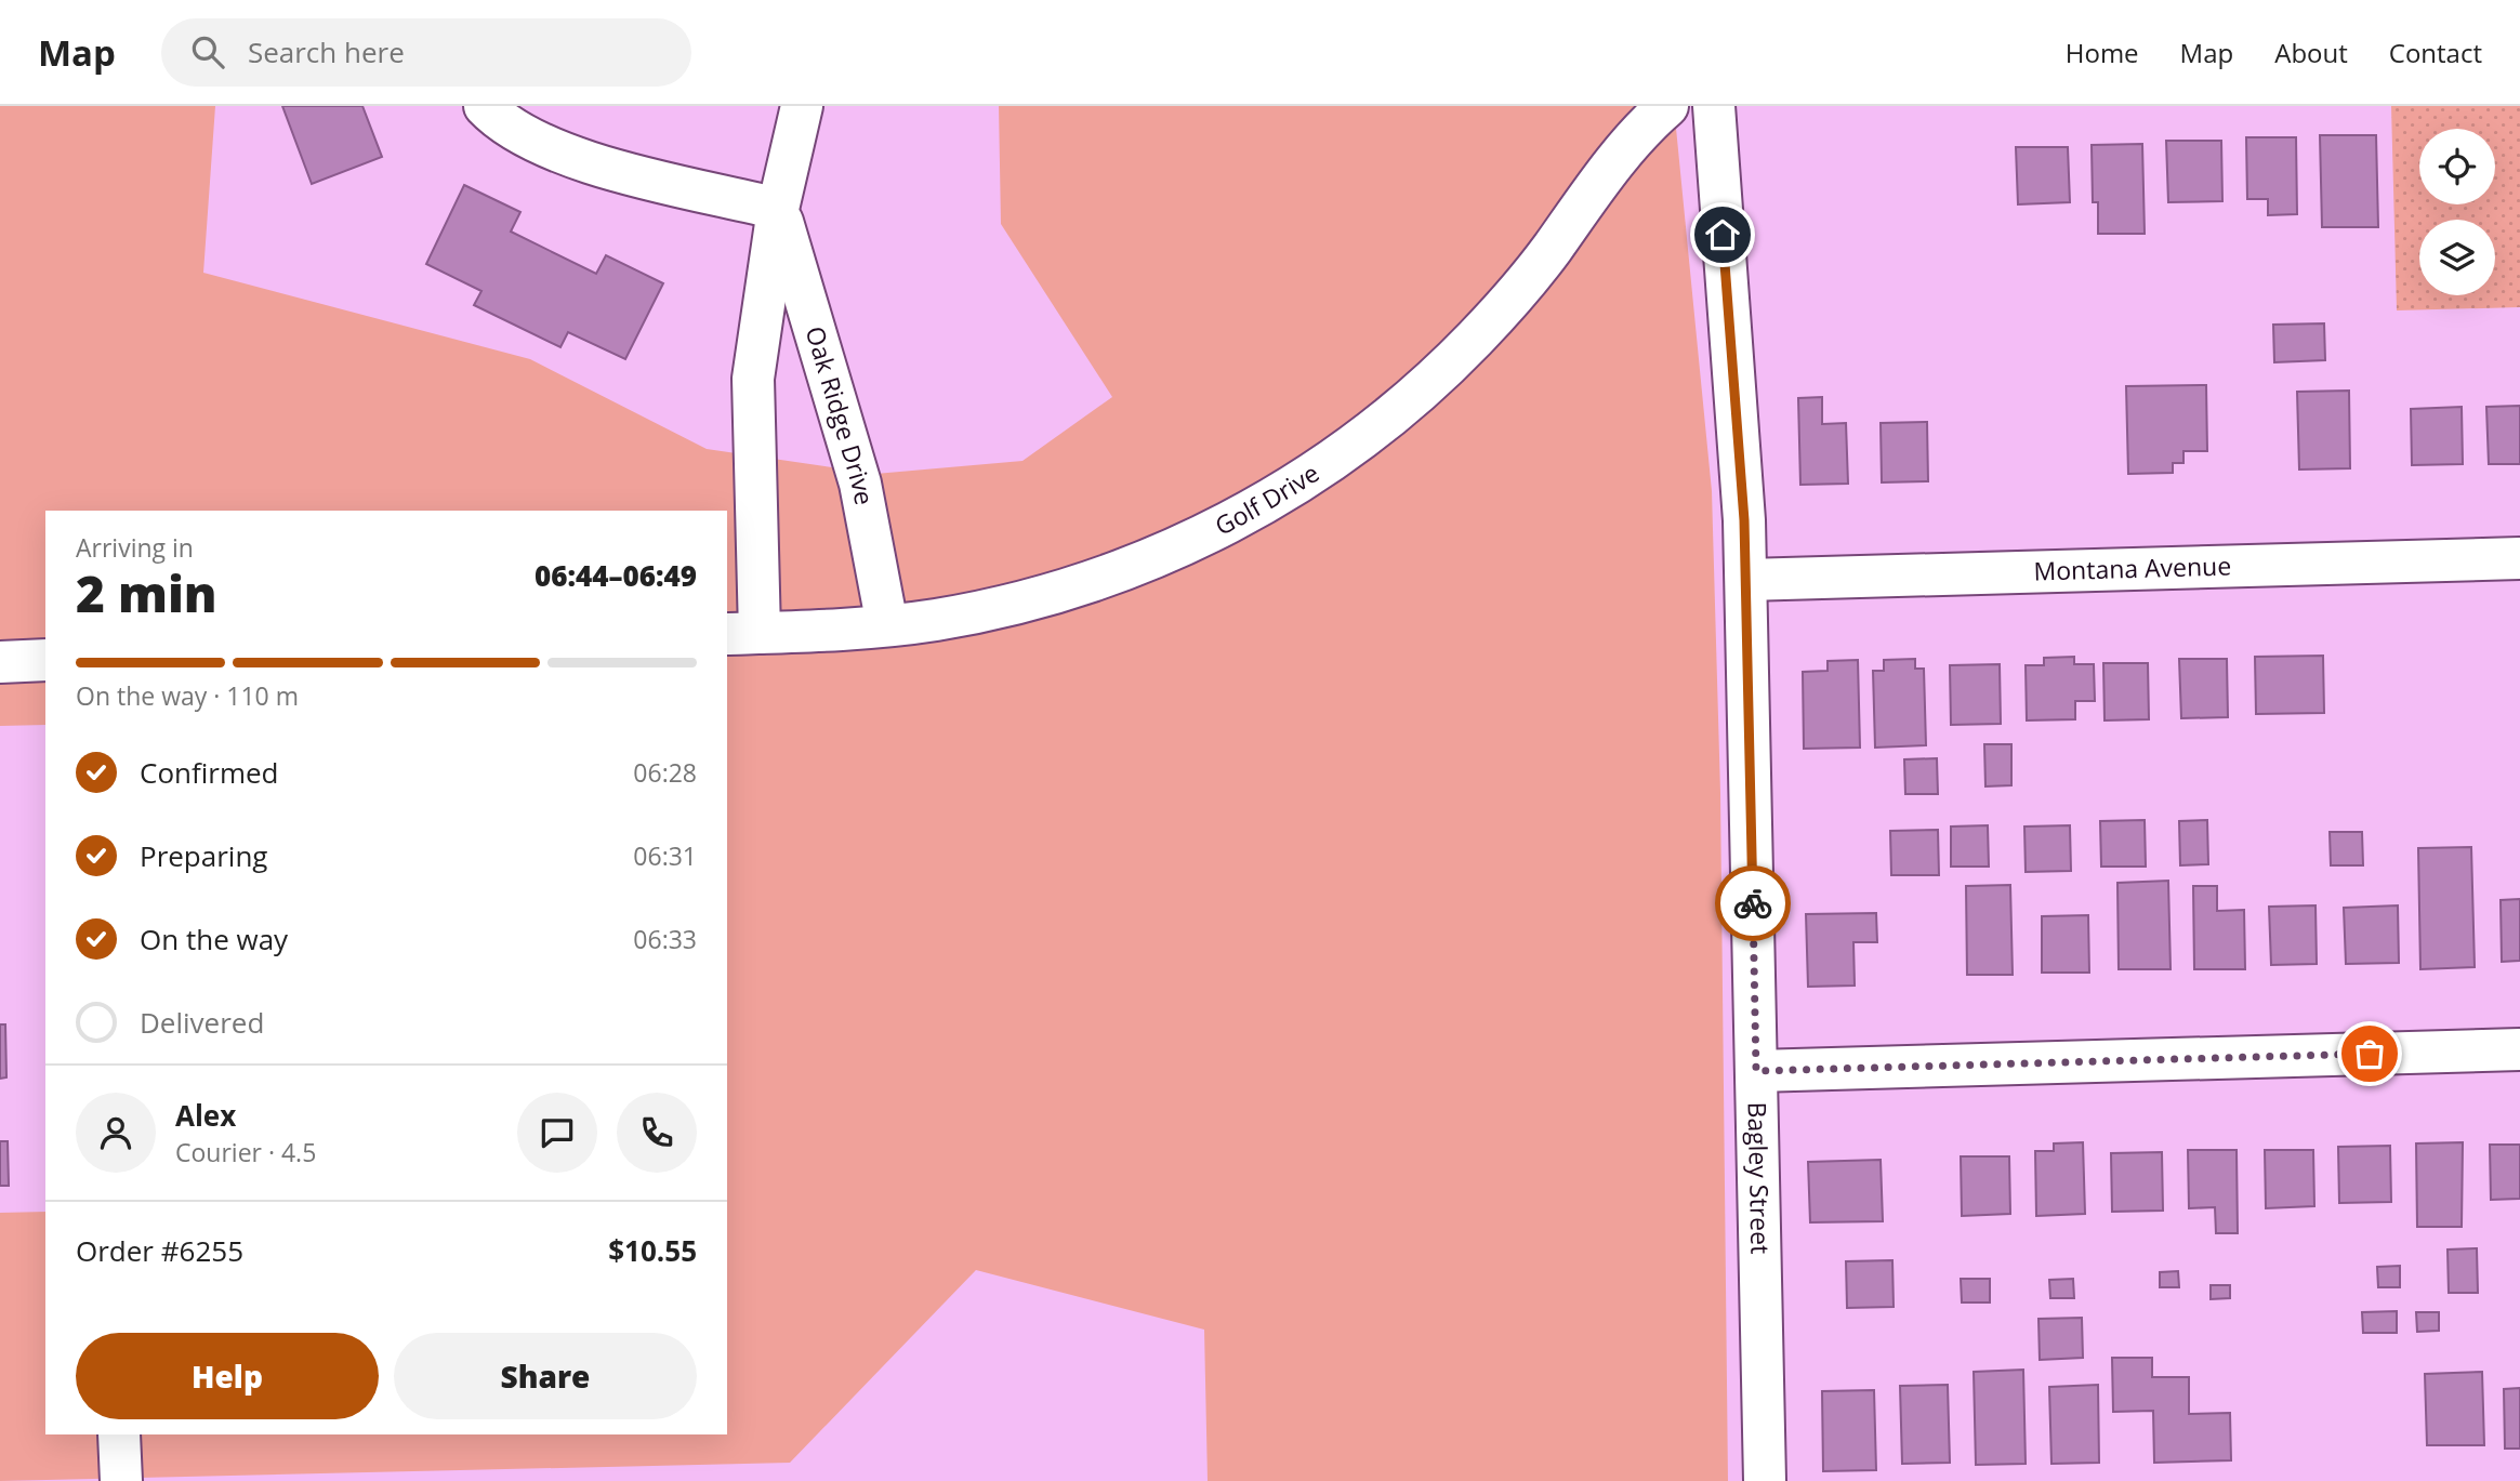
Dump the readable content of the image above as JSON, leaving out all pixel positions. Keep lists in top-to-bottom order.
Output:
{
  "streets": {
    "street": [
      "Oak Ridge Drive",
      "Golf Drive",
      "Montana Avenue",
      "Bagley Street"
    ]
  },
  "crossings": [
    ["Oak Ridge Drive", "Golf Drive"],
    ["Montana Avenue", "Bagley Street"]
  ],
  "page": {
    "header": "Map",
    "search": "Search here",
    "nav": [
      "Home",
      "Map",
      "About",
      "Contact"
    ],
    "heading": ["2 min", "Arriving in", "06:44–06:49"],
    "panel": [
      "Alex",
      "Courier · 4.5",
      "Order #6255",
      "$10.55"
    ],
    "bar": "On the way · 110 m",
    "list": [
      ["Confirmed", "06:28"],
      ["Preparing", "06:31"],
      ["On the way", "06:33"],
      "Delivered"
    ],
    "buttons": ["Help", "Share"]
  }
}
